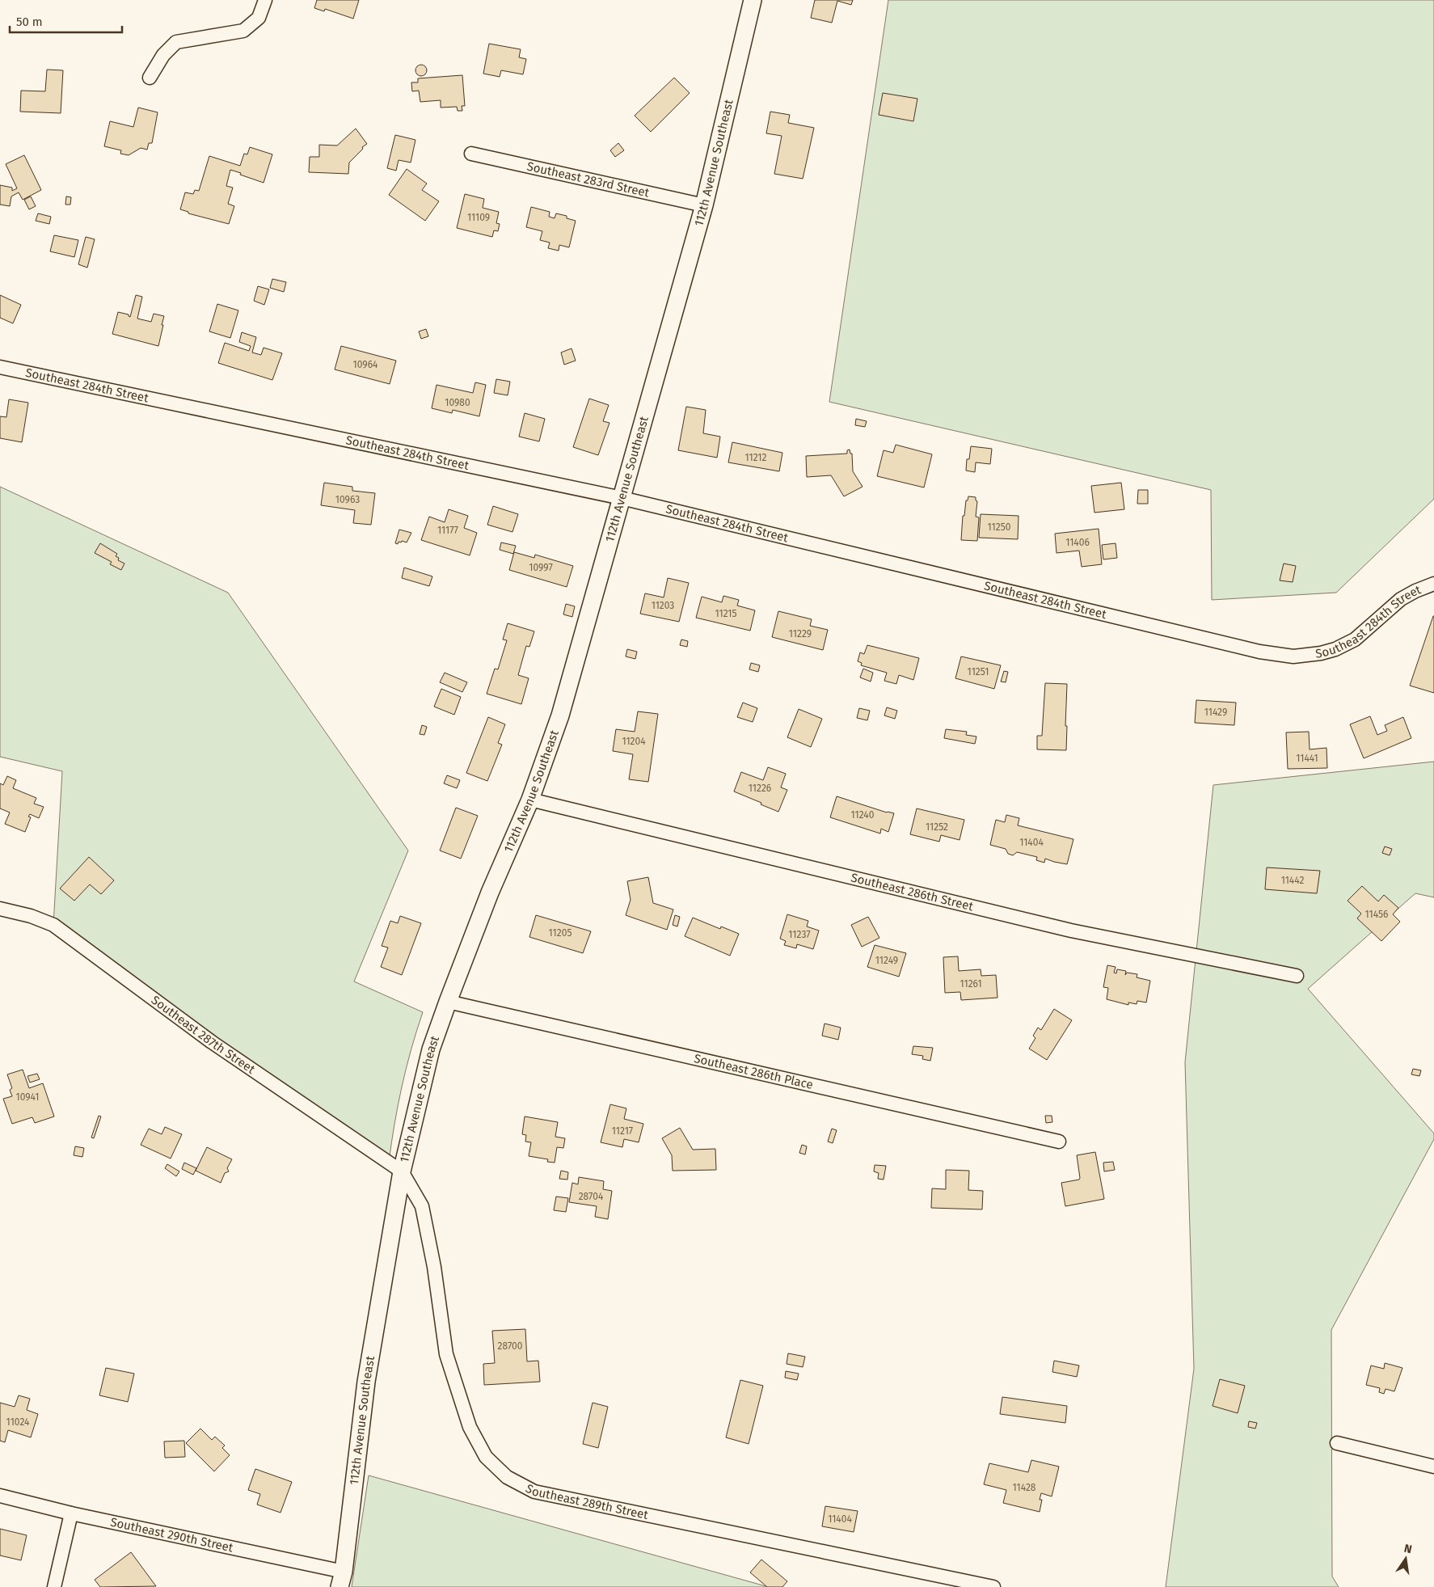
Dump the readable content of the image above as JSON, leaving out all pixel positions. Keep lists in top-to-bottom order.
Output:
{
  "streets": {
    "street": [
      "112th Avenue Southeast",
      "Southeast 283rd Street",
      "Southeast 284th Street",
      "Southeast 286th Street",
      "Southeast 287th Street",
      "Southeast 286th Place",
      "Southeast 289th Street",
      "Southeast 290th Street"
    ]
  },
  "crossings": [
    ["112th Avenue Southeast", "Southeast 283rd Street"],
    ["112th Avenue Southeast", "Southeast 284th Street"],
    ["112th Avenue Southeast", "Southeast 286th Street"],
    ["112th Avenue Southeast", "Southeast 287th Street"],
    ["112th Avenue Southeast", "Southeast 286th Place"],
    ["112th Avenue Southeast", "Southeast 289th Street"],
    ["112th Avenue Southeast", "Southeast 290th Street"],
    ["Southeast 287th Street", "Southeast 289th Street"]
  ],
  "house_numbers": [
    "11109",
    "10964",
    "10980",
    "11212",
    "10963",
    "11250",
    "11177",
    "11406",
    "10997",
    "11203",
    "11215",
    "11229",
    "11251",
    "11429",
    "11204",
    "11441",
    "11226",
    "11240",
    "11252",
    "11404",
    "11442",
    "11456",
    "11205",
    "11237",
    "11249",
    "11261",
    "10941",
    "11217",
    "28704",
    "28700",
    "11024",
    "11428",
    "11404"
  ],
  "scale_bar": "50 m",
  "north": "top"
}
